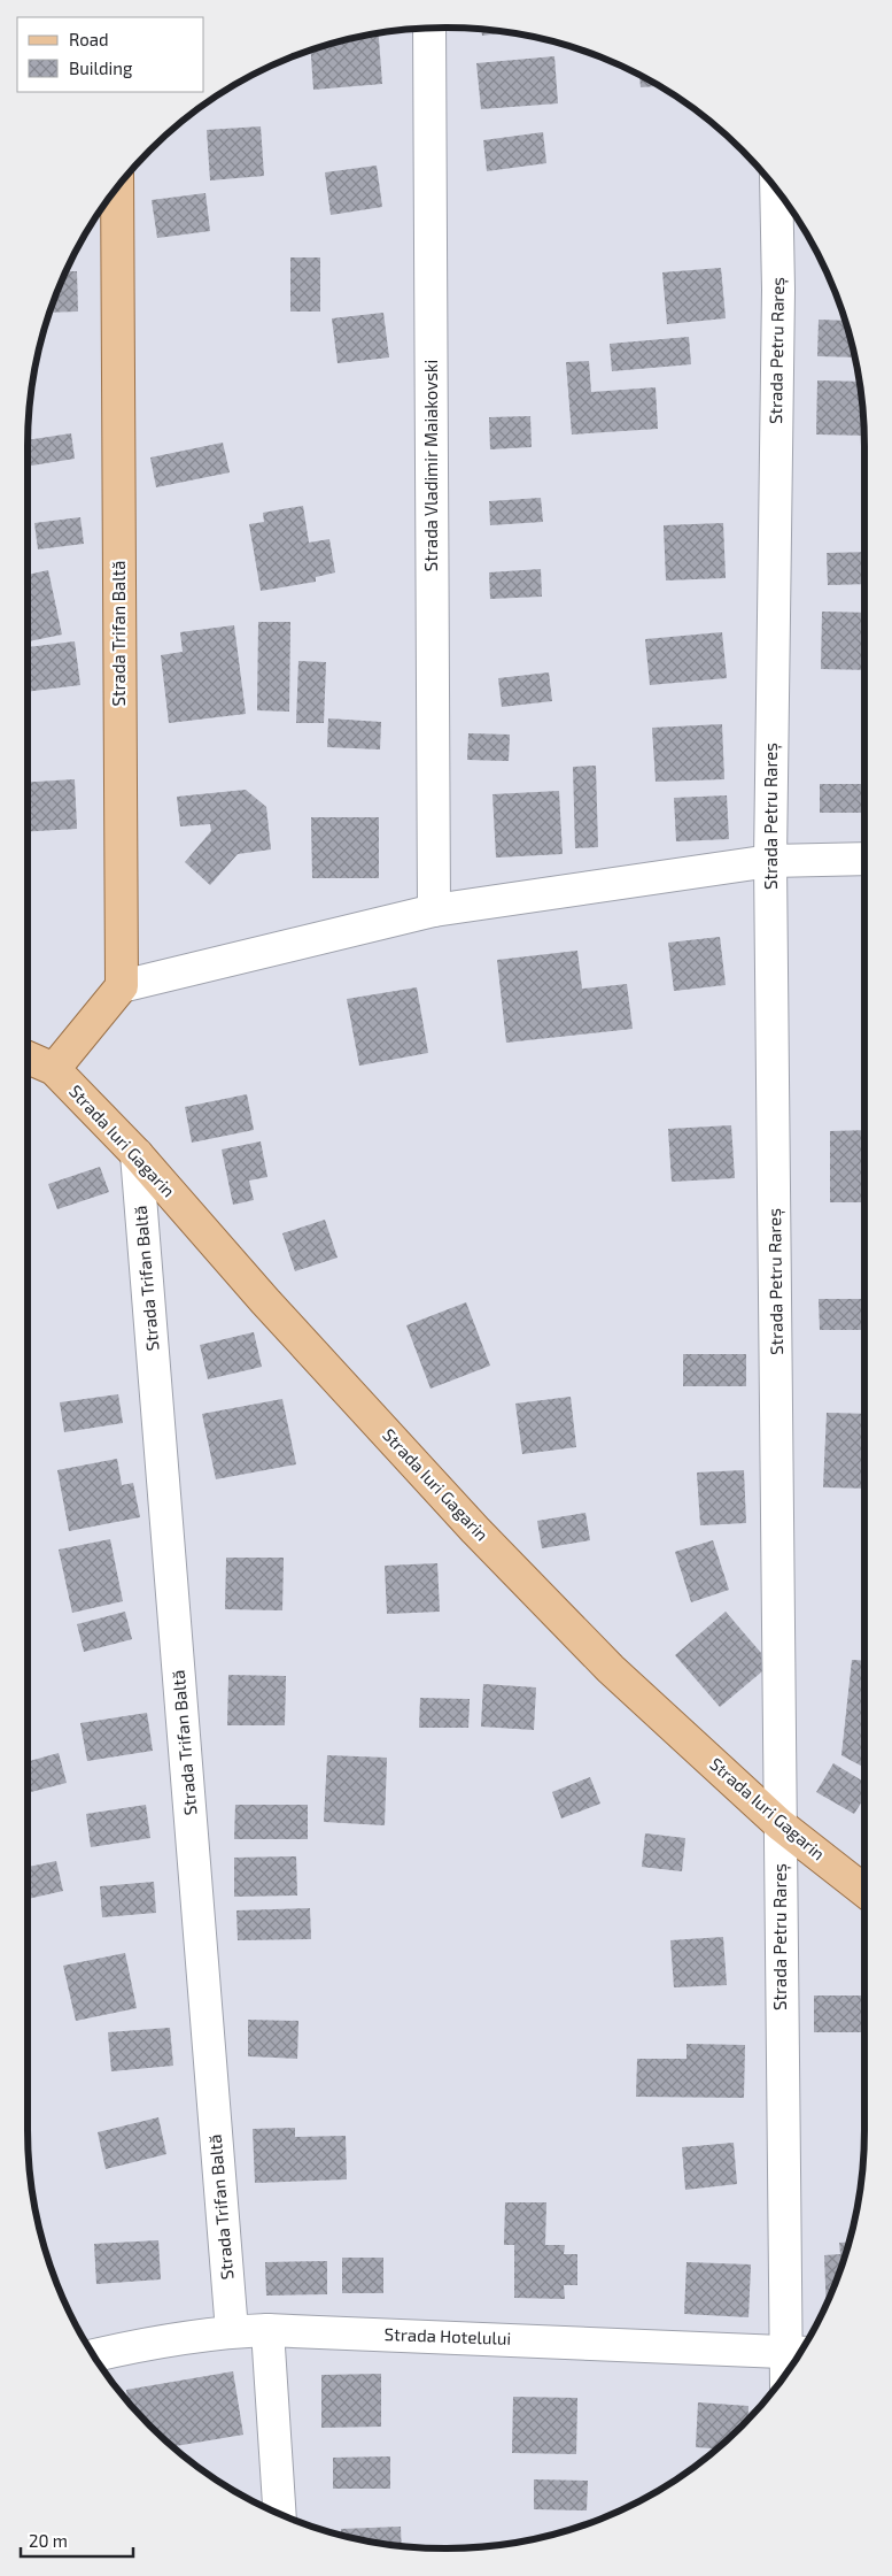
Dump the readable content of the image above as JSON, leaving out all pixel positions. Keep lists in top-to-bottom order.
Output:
{
  "streets": {
    "main road": ["Strada Trifan Baltă", "Strada Iuri Gagarin"],
    "street": ["Strada Petru Rareș", "Strada Vladimir Maiakovski", "Strada Hotelului"]
  },
  "crossings": [
    ["Strada Petru Rareș", "Strada Iuri Gagarin"],
    ["Strada Petru Rareș", "Strada Hotelului"],
    ["Strada Trifan Baltă", "Strada Iuri Gagarin"],
    ["Strada Trifan Baltă", "Strada Hotelului"]
  ],
  "legend": ["Road", "Building"],
  "scale_bar": "20 m"
}
